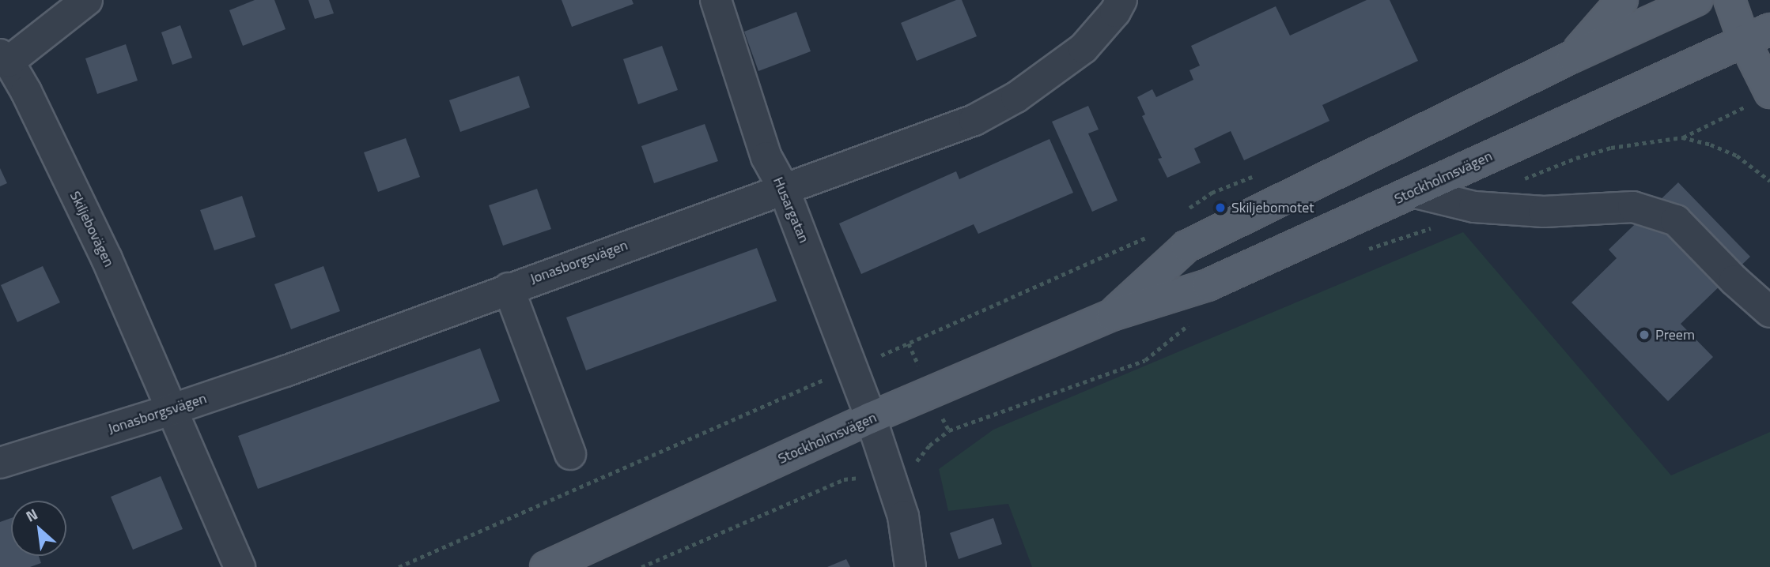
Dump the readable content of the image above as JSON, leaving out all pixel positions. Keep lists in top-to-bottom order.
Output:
{
  "streets": {
    "main road": ["Stockholmsvägen"],
    "street": ["Husargatan", "Skiljebovägen", "Jonasborgsvägen"]
  },
  "crossings": [
    ["Stockholmsvägen", "Husargatan"],
    ["Husargatan", "Jonasborgsvägen"],
    ["Skiljebovägen", "Jonasborgsvägen"]
  ],
  "places": ["Skiljebomotet", "Preem"],
  "north": "top left"
}
